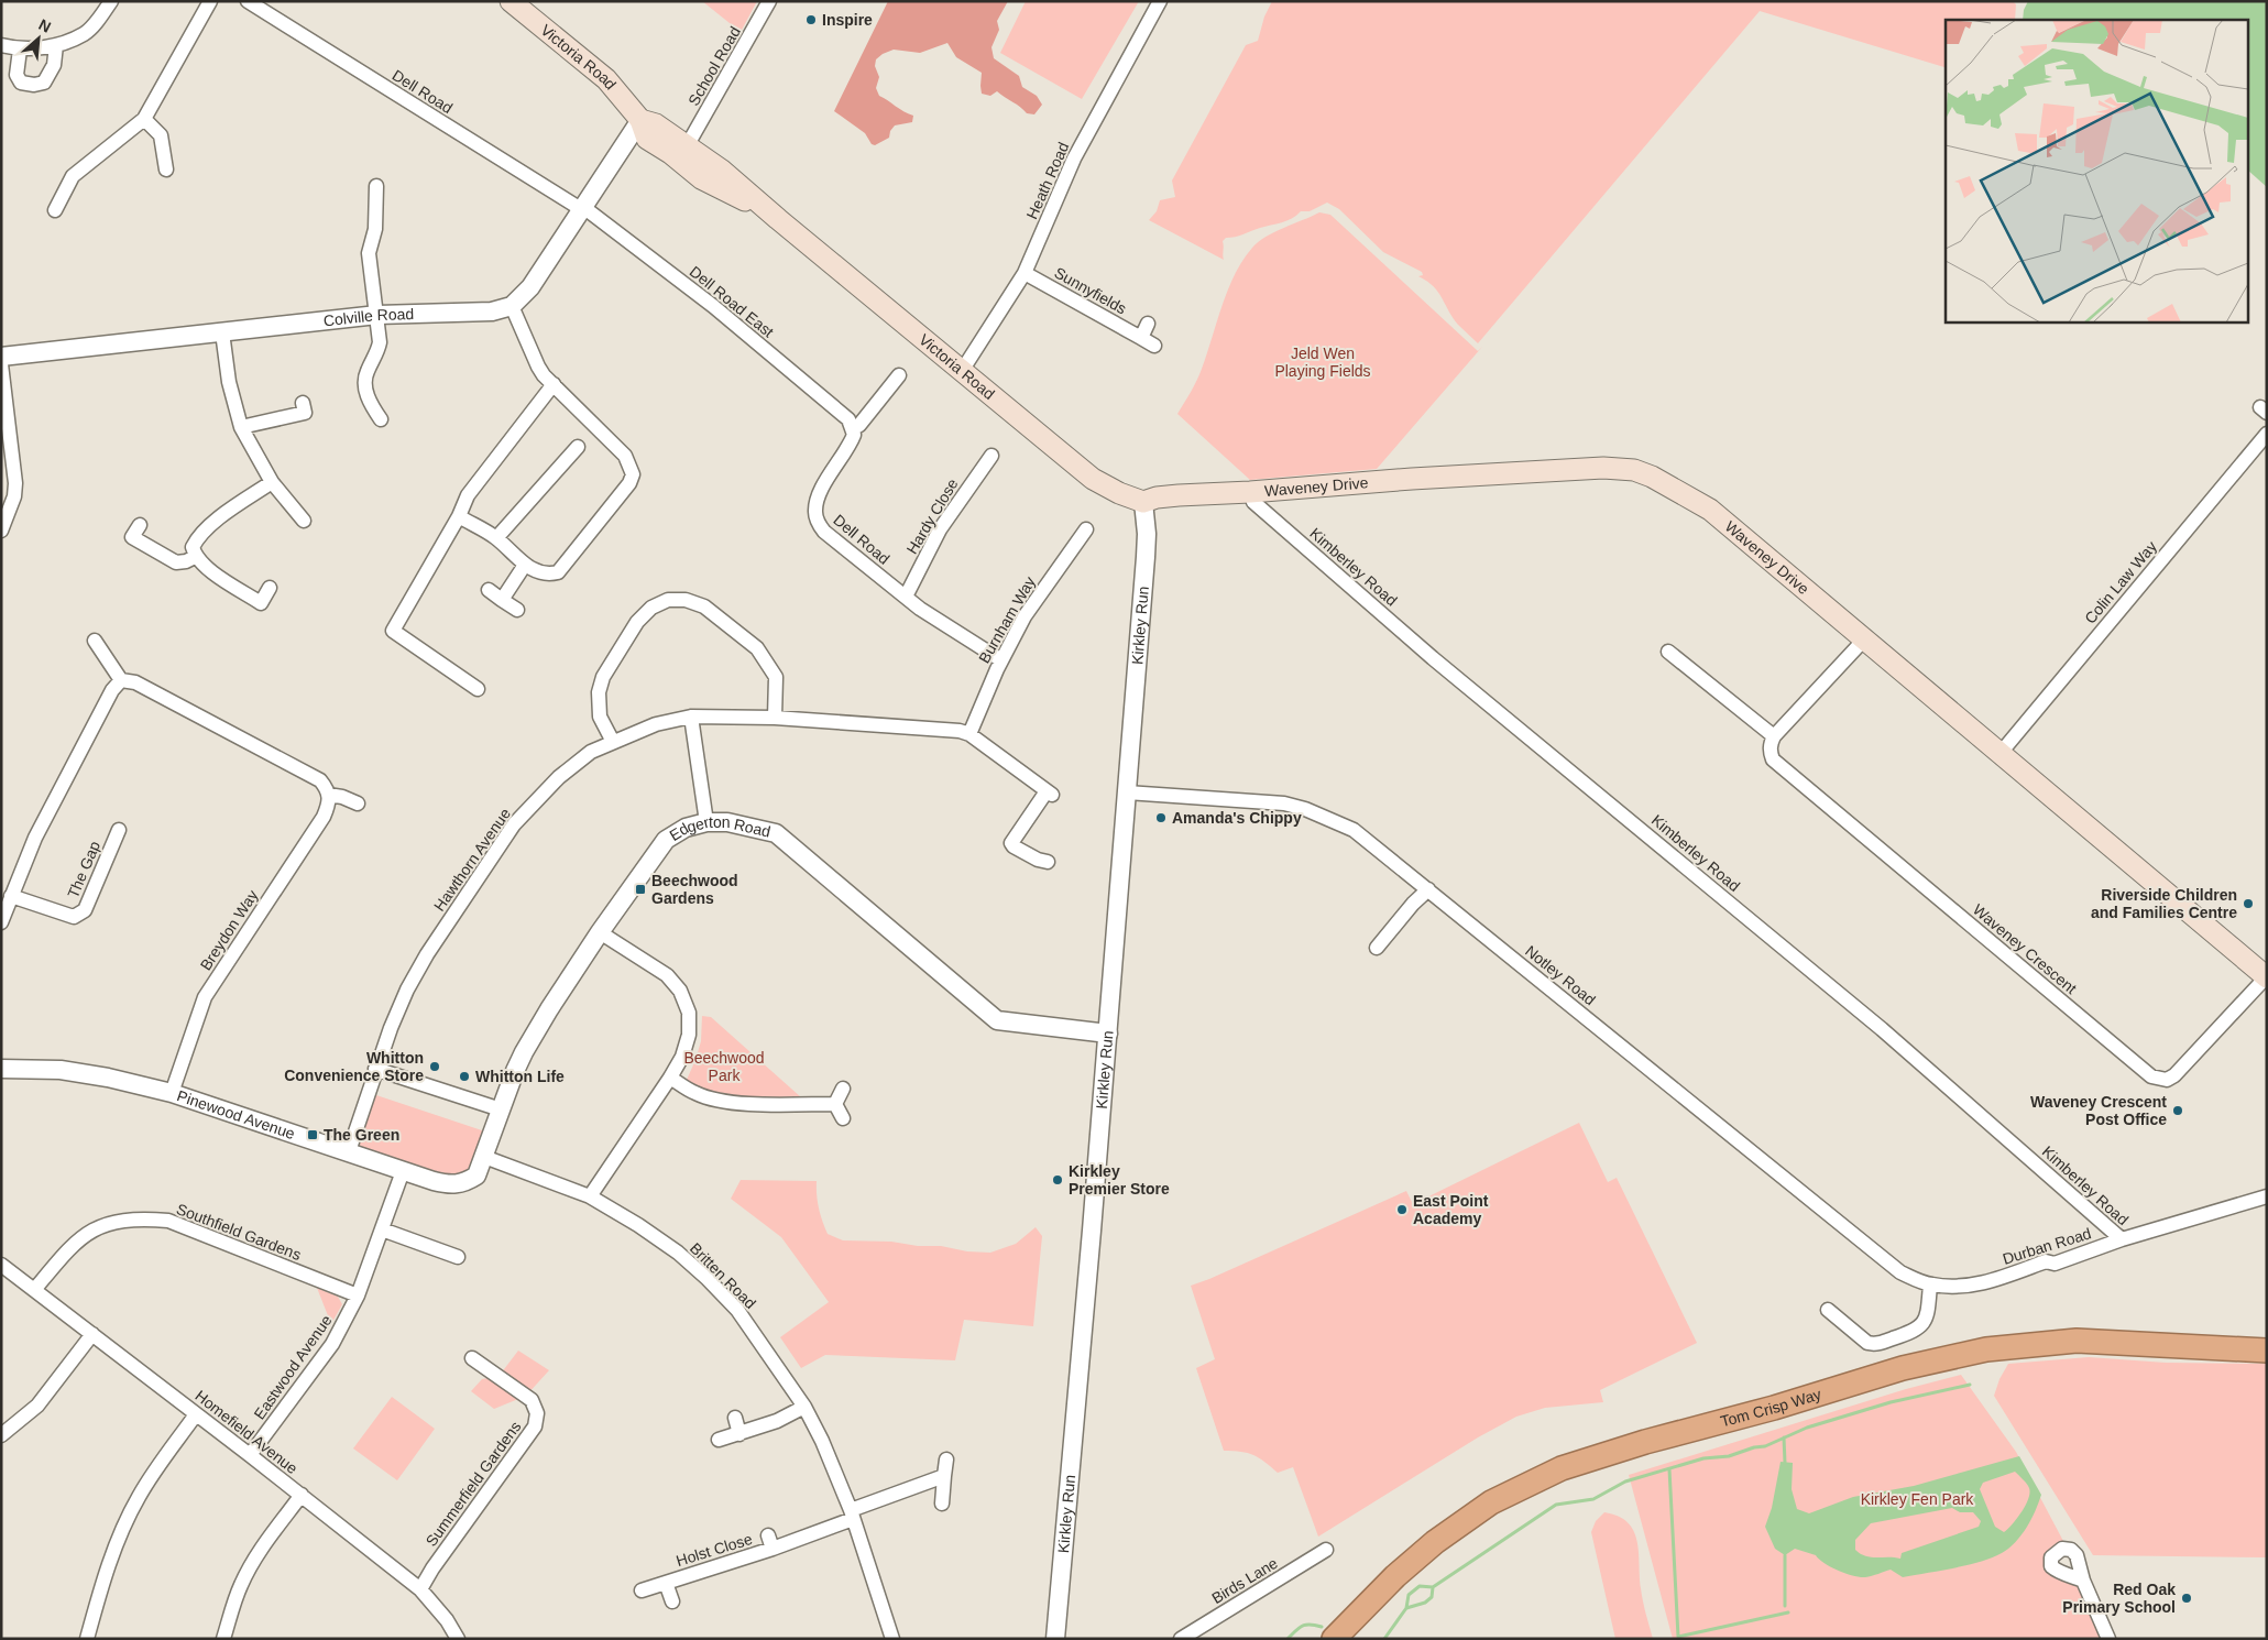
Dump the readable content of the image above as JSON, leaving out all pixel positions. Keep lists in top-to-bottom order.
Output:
{
  "streets": {
    "highway": ["Tom Crisp Way"],
    "main road": ["Victoria Road", "Waveney Drive"],
    "street": [
      "School Road",
      "Dell Road",
      "Heath Road",
      "Sunnyfields",
      "Dell Road East",
      "Colville Road",
      "Hardy Close",
      "Kimberley Road",
      "Colin Law Way",
      "Burnham Way",
      "Kirkley Run",
      "Edgerton Road",
      "Hawthorn Avenue",
      "The Gap",
      "Breydon Way",
      "Waveney Crescent",
      "Notley Road",
      "Pinewood Avenue",
      "Southfield Gardens",
      "Durban Road",
      "Britten Road",
      "Eastwood Avenue",
      "Homefield Avenue",
      "Summerfield Gardens",
      "Holst Close",
      "Birds Lane"
    ]
  },
  "crossings": [
    ["Victoria Road", "School Road"],
    ["Victoria Road", "Heath Road"],
    ["Victoria Road", "Waveney Drive"],
    ["Victoria Road", "Kirkley Run"],
    ["Dell Road", "Dell Road East"],
    ["Dell Road", "Hardy Close"],
    ["Dell Road", "Burnham Way"],
    ["Heath Road", "Sunnyfields"],
    ["Waveney Drive", "Kimberley Road"],
    ["Waveney Drive", "Colin Law Way"],
    ["Waveney Drive", "Kirkley Run"],
    ["Waveney Drive", "Waveney Crescent"],
    ["Kimberley Road", "Durban Road"],
    ["Burnham Way", "Hawthorn Avenue"],
    ["Kirkley Run", "Edgerton Road"],
    ["Kirkley Run", "Notley Road"],
    ["Edgerton Road", "Pinewood Avenue"],
    ["Edgerton Road", "Britten Road"],
    ["Hawthorn Avenue", "Pinewood Avenue"],
    ["Breydon Way", "Pinewood Avenue"],
    ["Notley Road", "Durban Road"],
    ["Pinewood Avenue", "Eastwood Avenue"],
    ["Southfield Gardens", "Eastwood Avenue"],
    ["Southfield Gardens", "Homefield Avenue"],
    ["Britten Road", "Holst Close"],
    ["Eastwood Avenue", "Homefield Avenue"],
    ["Homefield Avenue", "Summerfield Gardens"]
  ],
  "parks": ["Jeld Wen Playing Fields", "Beechwood Park", "Kirkley Fen Park"],
  "places": {
    "other": [
      "Inspire",
      "Amanda's Chippy",
      "Riverside Children and Families Centre",
      "Whitton Convenience Store",
      "Whitton Life",
      "Waveney Crescent Post Office",
      "Kirkley Premier Store",
      "East Point Academy",
      "Red Oak Primary School"
    ],
    "transit": ["Beechwood Gardens", "The Green"]
  },
  "north": "top right"
}
